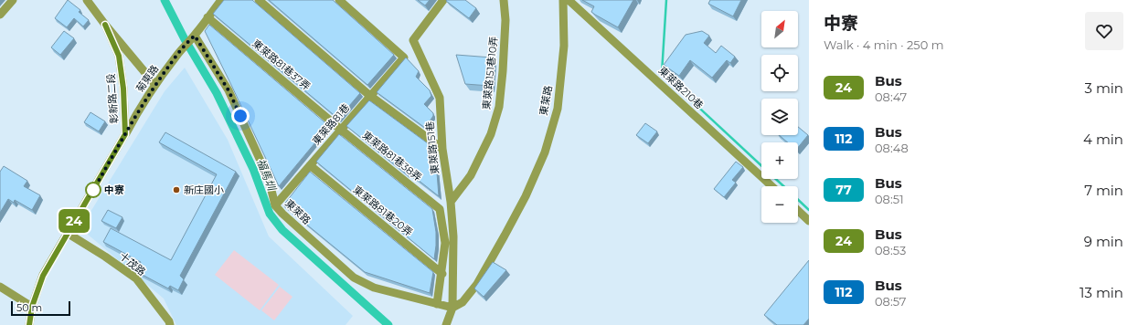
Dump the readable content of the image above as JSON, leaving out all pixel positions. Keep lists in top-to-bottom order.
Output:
{
  "streets": {
    "street": [
      "東萊路81巷37弄",
      "東萊路151巷10弄",
      "菊東路",
      "東萊路210巷",
      "彰新路二段",
      "東萊路",
      "東萊路81巷",
      "東萊路151巷",
      "東萊路81巷38弄",
      "東萊路81巷20弄",
      "十茂路"
    ]
  },
  "crossings": [
    ["東萊路81巷37弄", "東萊路81巷"],
    ["東萊路81巷37弄", "東萊路81巷38弄"],
    ["東萊路151巷10弄", "東萊路151巷"],
    ["菊東路", "彰新路二段"],
    ["菊東路", "東萊路"],
    ["彰新路二段", "十茂路"],
    ["東萊路", "東萊路81巷"],
    ["東萊路", "東萊路151巷"],
    ["東萊路", "東萊路81巷38弄"],
    ["東萊路81巷", "東萊路81巷38弄"],
    ["東萊路81巷", "東萊路81巷20弄"],
    ["東萊路81巷38弄", "東萊路81巷20弄"]
  ],
  "water": ["福馬圳"],
  "places": ["中寮", "新庄國小"],
  "lines": ["bus line 24"],
  "scale_bar": "50 m",
  "north": "top right",
  "page": {
    "on_map": "24",
    "heading": ["中寮", "Walk · 4 min · 250 m"],
    "map_buttons": ["+", "−"],
    "list": [
      {
        "mark": "24",
        "name": "Bus",
        "note": "08:47",
        "value": "3 min"
      },
      {
        "mark": "112",
        "name": "Bus",
        "note": "08:48",
        "value": "4 min"
      },
      {
        "mark": "77",
        "name": "Bus",
        "note": "08:51",
        "value": "7 min"
      },
      {
        "mark": "24",
        "name": "Bus",
        "note": "08:53",
        "value": "9 min"
      },
      {
        "mark": "112",
        "name": "Bus",
        "note": "08:57",
        "value": "13 min"
      }
    ],
    "scale": "50 m"
  }
}
